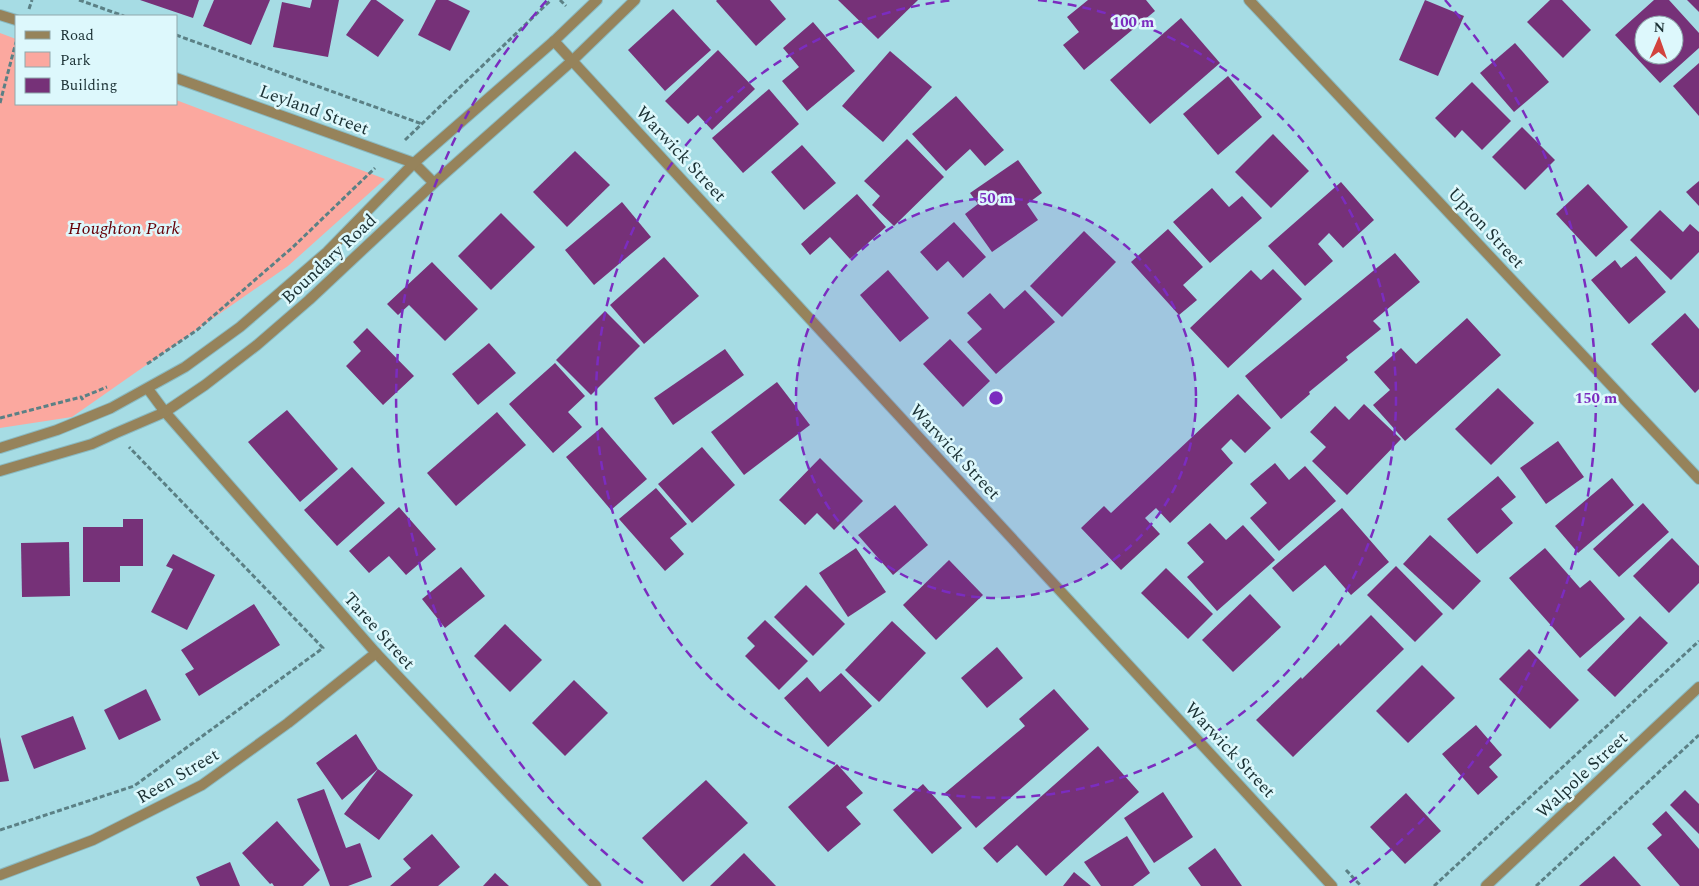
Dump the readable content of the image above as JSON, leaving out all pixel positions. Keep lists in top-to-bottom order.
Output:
{
  "streets": {
    "street": [
      "Leyland Street",
      "Warwick Street",
      "Upton Street",
      "Boundary Road",
      "Taree Street",
      "Walpole Street",
      "Reen Street"
    ]
  },
  "crossings": [
    ["Leyland Street", "Boundary Road"],
    ["Warwick Street", "Boundary Road"],
    ["Boundary Road", "Taree Street"],
    ["Taree Street", "Reen Street"]
  ],
  "parks": ["Houghton Park"],
  "legend": ["Road", "Park", "Building"],
  "north": "top",
  "rings": ["100 m", "50 m", "150 m"]
}
